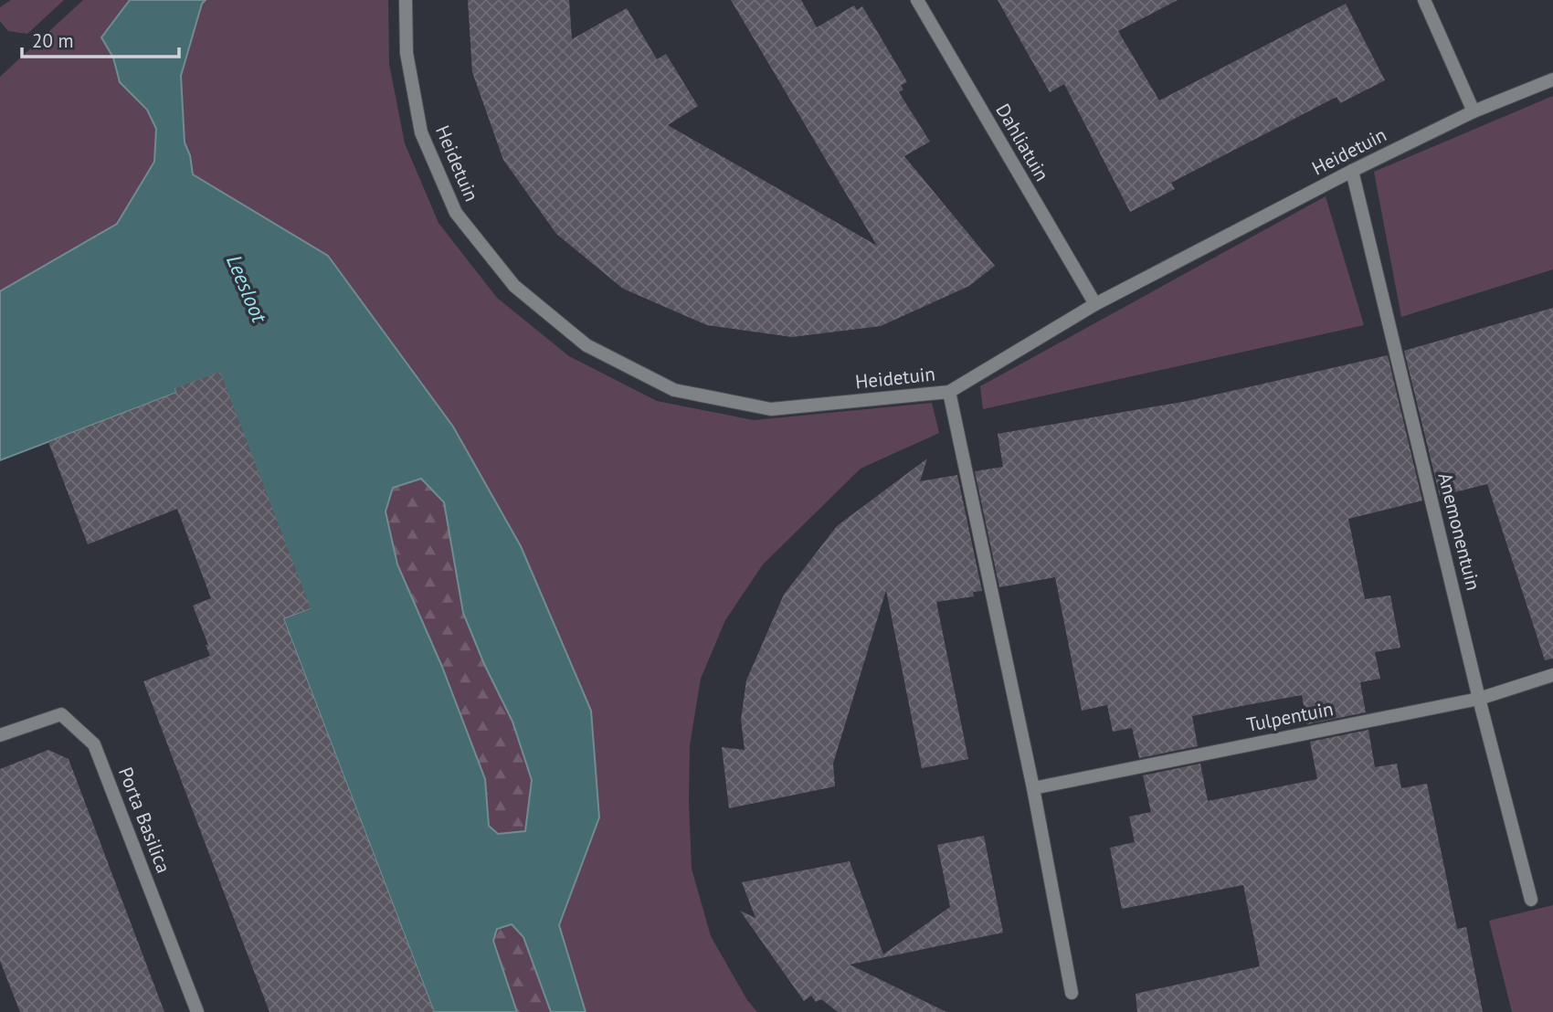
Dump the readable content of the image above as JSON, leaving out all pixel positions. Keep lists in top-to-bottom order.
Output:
{
  "streets": {
    "street": [
      "Dahliatuin",
      "Heidetuin",
      "Anemonentuin",
      "Tulpentuin",
      "Porta Basilica"
    ]
  },
  "crossings": [
    ["Dahliatuin", "Heidetuin"],
    ["Heidetuin", "Anemonentuin"],
    ["Anemonentuin", "Tulpentuin"]
  ],
  "water": ["Leesloot"],
  "scale_bar": "20 m"
}
